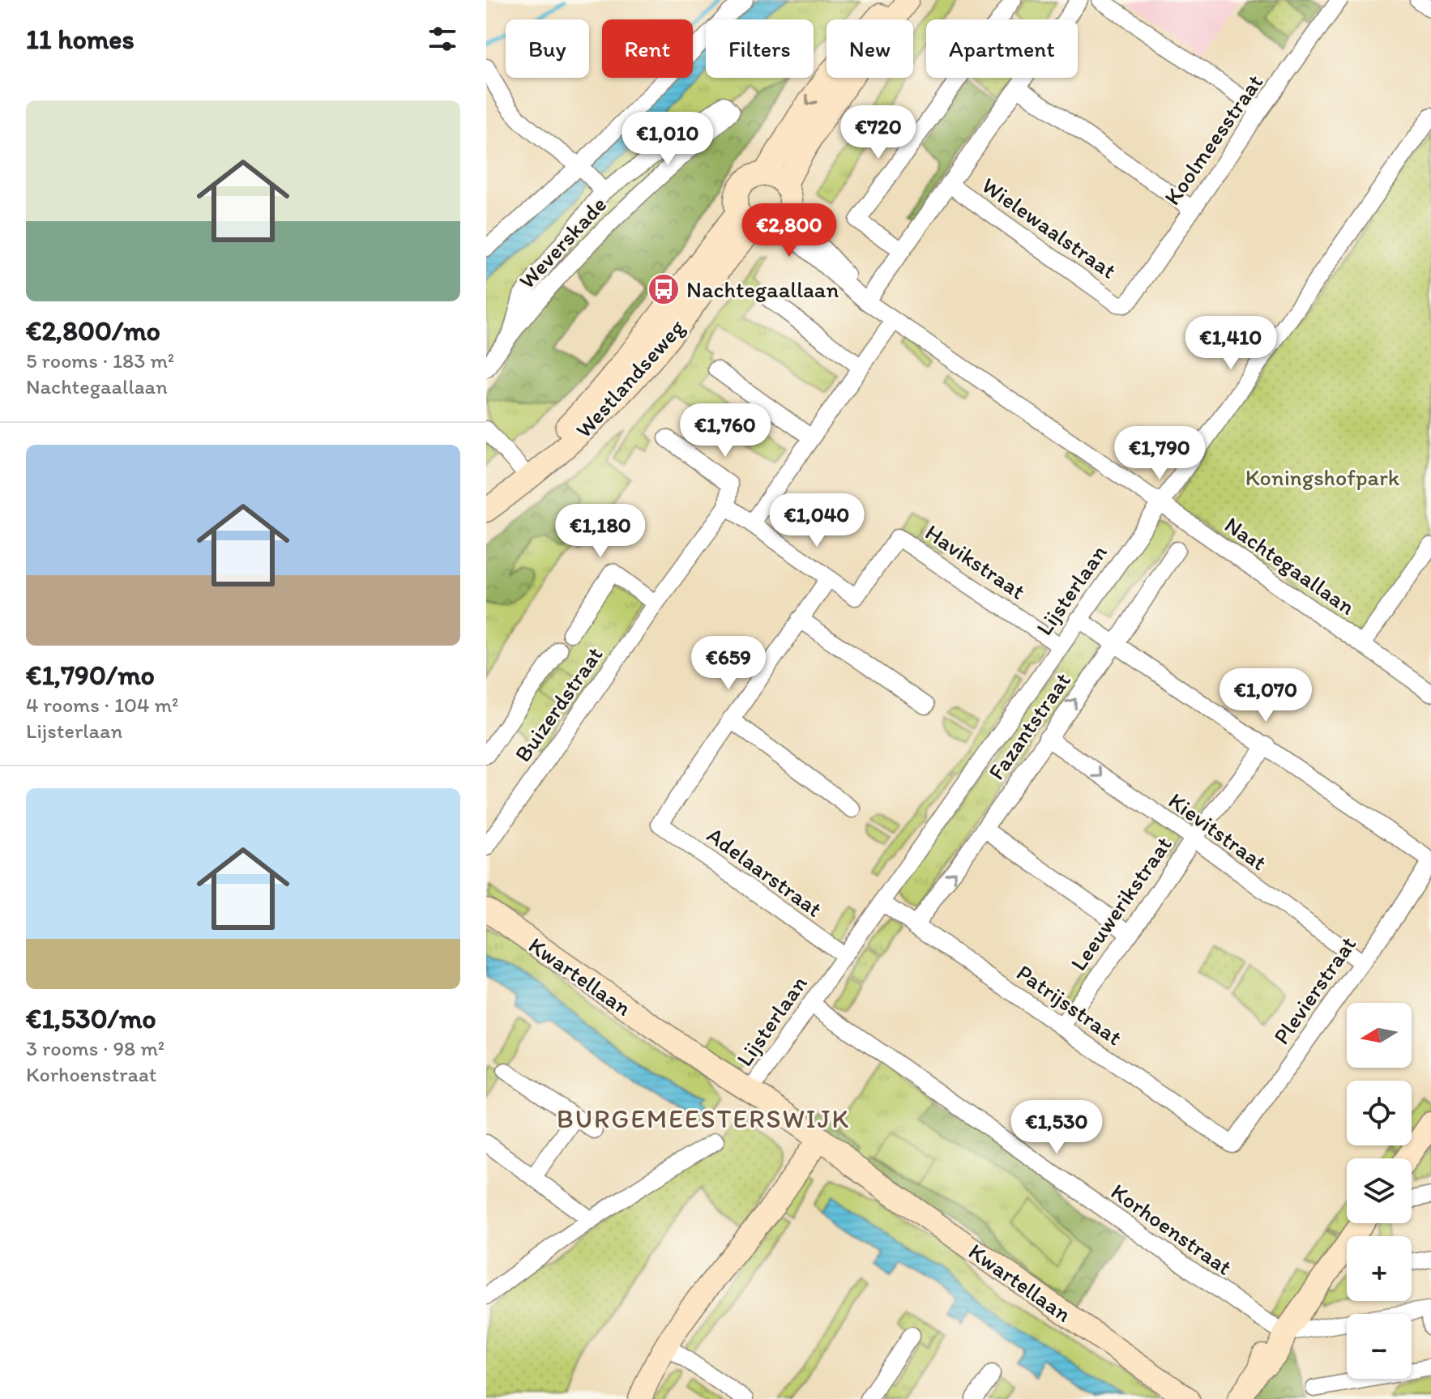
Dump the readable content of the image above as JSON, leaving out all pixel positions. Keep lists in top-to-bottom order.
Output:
{
  "streets": {
    "street": [
      "Koolmeesstraat",
      "Wielewaalstraat",
      "Weverskade",
      "Westlandseweg",
      "Havikstraat",
      "Nachtegaallaan",
      "Lijsterlaan",
      "Buizerdstraat",
      "Fazantstraat",
      "Kievitstraat",
      "Adelaarstraat",
      "Leeuwerikstraat",
      "Kwartellaan",
      "Plevierstraat",
      "Patrijsstraat",
      "Korhoenstraat"
    ]
  },
  "crossings": [
    ["Koolmeesstraat", "Wielewaalstraat"],
    ["Westlandseweg", "Nachtegaallaan"],
    ["Havikstraat", "Lijsterlaan"],
    ["Nachtegaallaan", "Lijsterlaan"],
    ["Lijsterlaan", "Adelaarstraat"],
    ["Lijsterlaan", "Kwartellaan"],
    ["Lijsterlaan", "Patrijsstraat"],
    ["Lijsterlaan", "Korhoenstraat"],
    ["Fazantstraat", "Kievitstraat"],
    ["Fazantstraat", "Patrijsstraat"],
    ["Kievitstraat", "Leeuwerikstraat"],
    ["Kievitstraat", "Plevierstraat"],
    ["Leeuwerikstraat", "Patrijsstraat"],
    ["Plevierstraat", "Patrijsstraat"]
  ],
  "one_way": ["Fazantstraat"],
  "districts": ["BURGEMEESTERSWIJK"],
  "parks": ["Koningshofpark"],
  "places": {
    "bus stop": ["Nachtegaallaan"]
  },
  "north": "left",
  "page": {
    "heading": "11 homes",
    "chip": [
      "Buy",
      "Rent",
      "Filters",
      "New",
      "Apartment"
    ],
    "list": [
      {
        "name": "€2,800/mo",
        "note": "5 rooms · 183 m² · Nachtegaallaan"
      },
      {
        "name": "€1,790/mo",
        "note": "4 rooms · 104 m² · Lijsterlaan"
      },
      {
        "name": "€1,530/mo",
        "note": "3 rooms · 98 m² · Korhoenstraat"
      }
    ],
    "price": [
      "€720",
      "€1,010",
      "€2,800",
      "€1,410",
      "€1,760",
      "€1,790",
      "€1,040",
      "€1,180",
      "€659",
      "€1,070",
      "€1,530"
    ],
    "map_buttons": ["+", "−"]
  }
}
